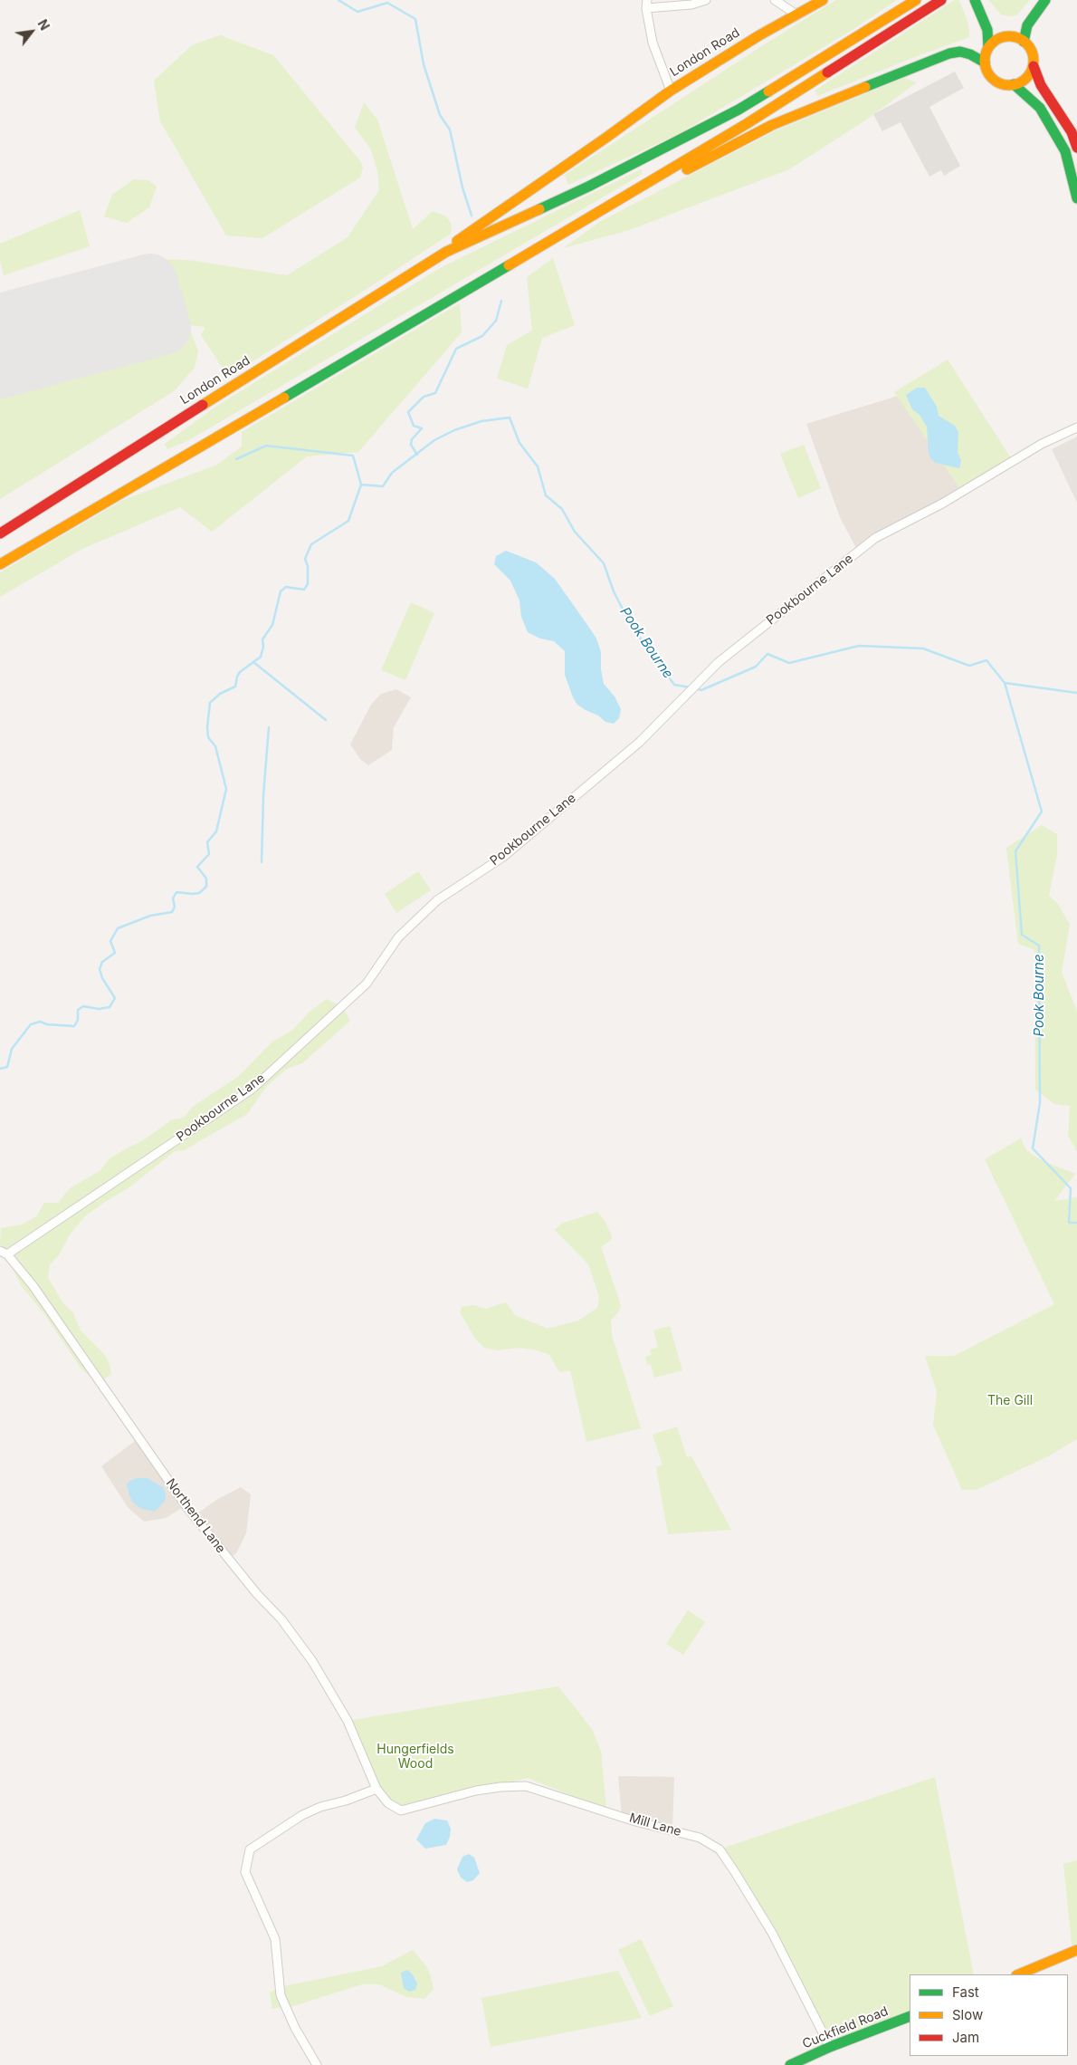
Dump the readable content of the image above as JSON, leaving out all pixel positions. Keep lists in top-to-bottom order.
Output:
{
  "streets": {
    "main road": ["London Road", "Cuckfield Road"],
    "street": ["Pookbourne Lane", "Northend Lane", "Mill Lane"]
  },
  "crossings": [
    ["Pookbourne Lane", "Northend Lane"],
    ["Northend Lane", "Mill Lane"],
    ["Mill Lane", "Cuckfield Road"]
  ],
  "water": ["Pook Bourne"],
  "parks": ["The Gill", "Hungerfields Wood"],
  "legend": ["Fast", "Slow", "Jam"],
  "north": "top right"
}
